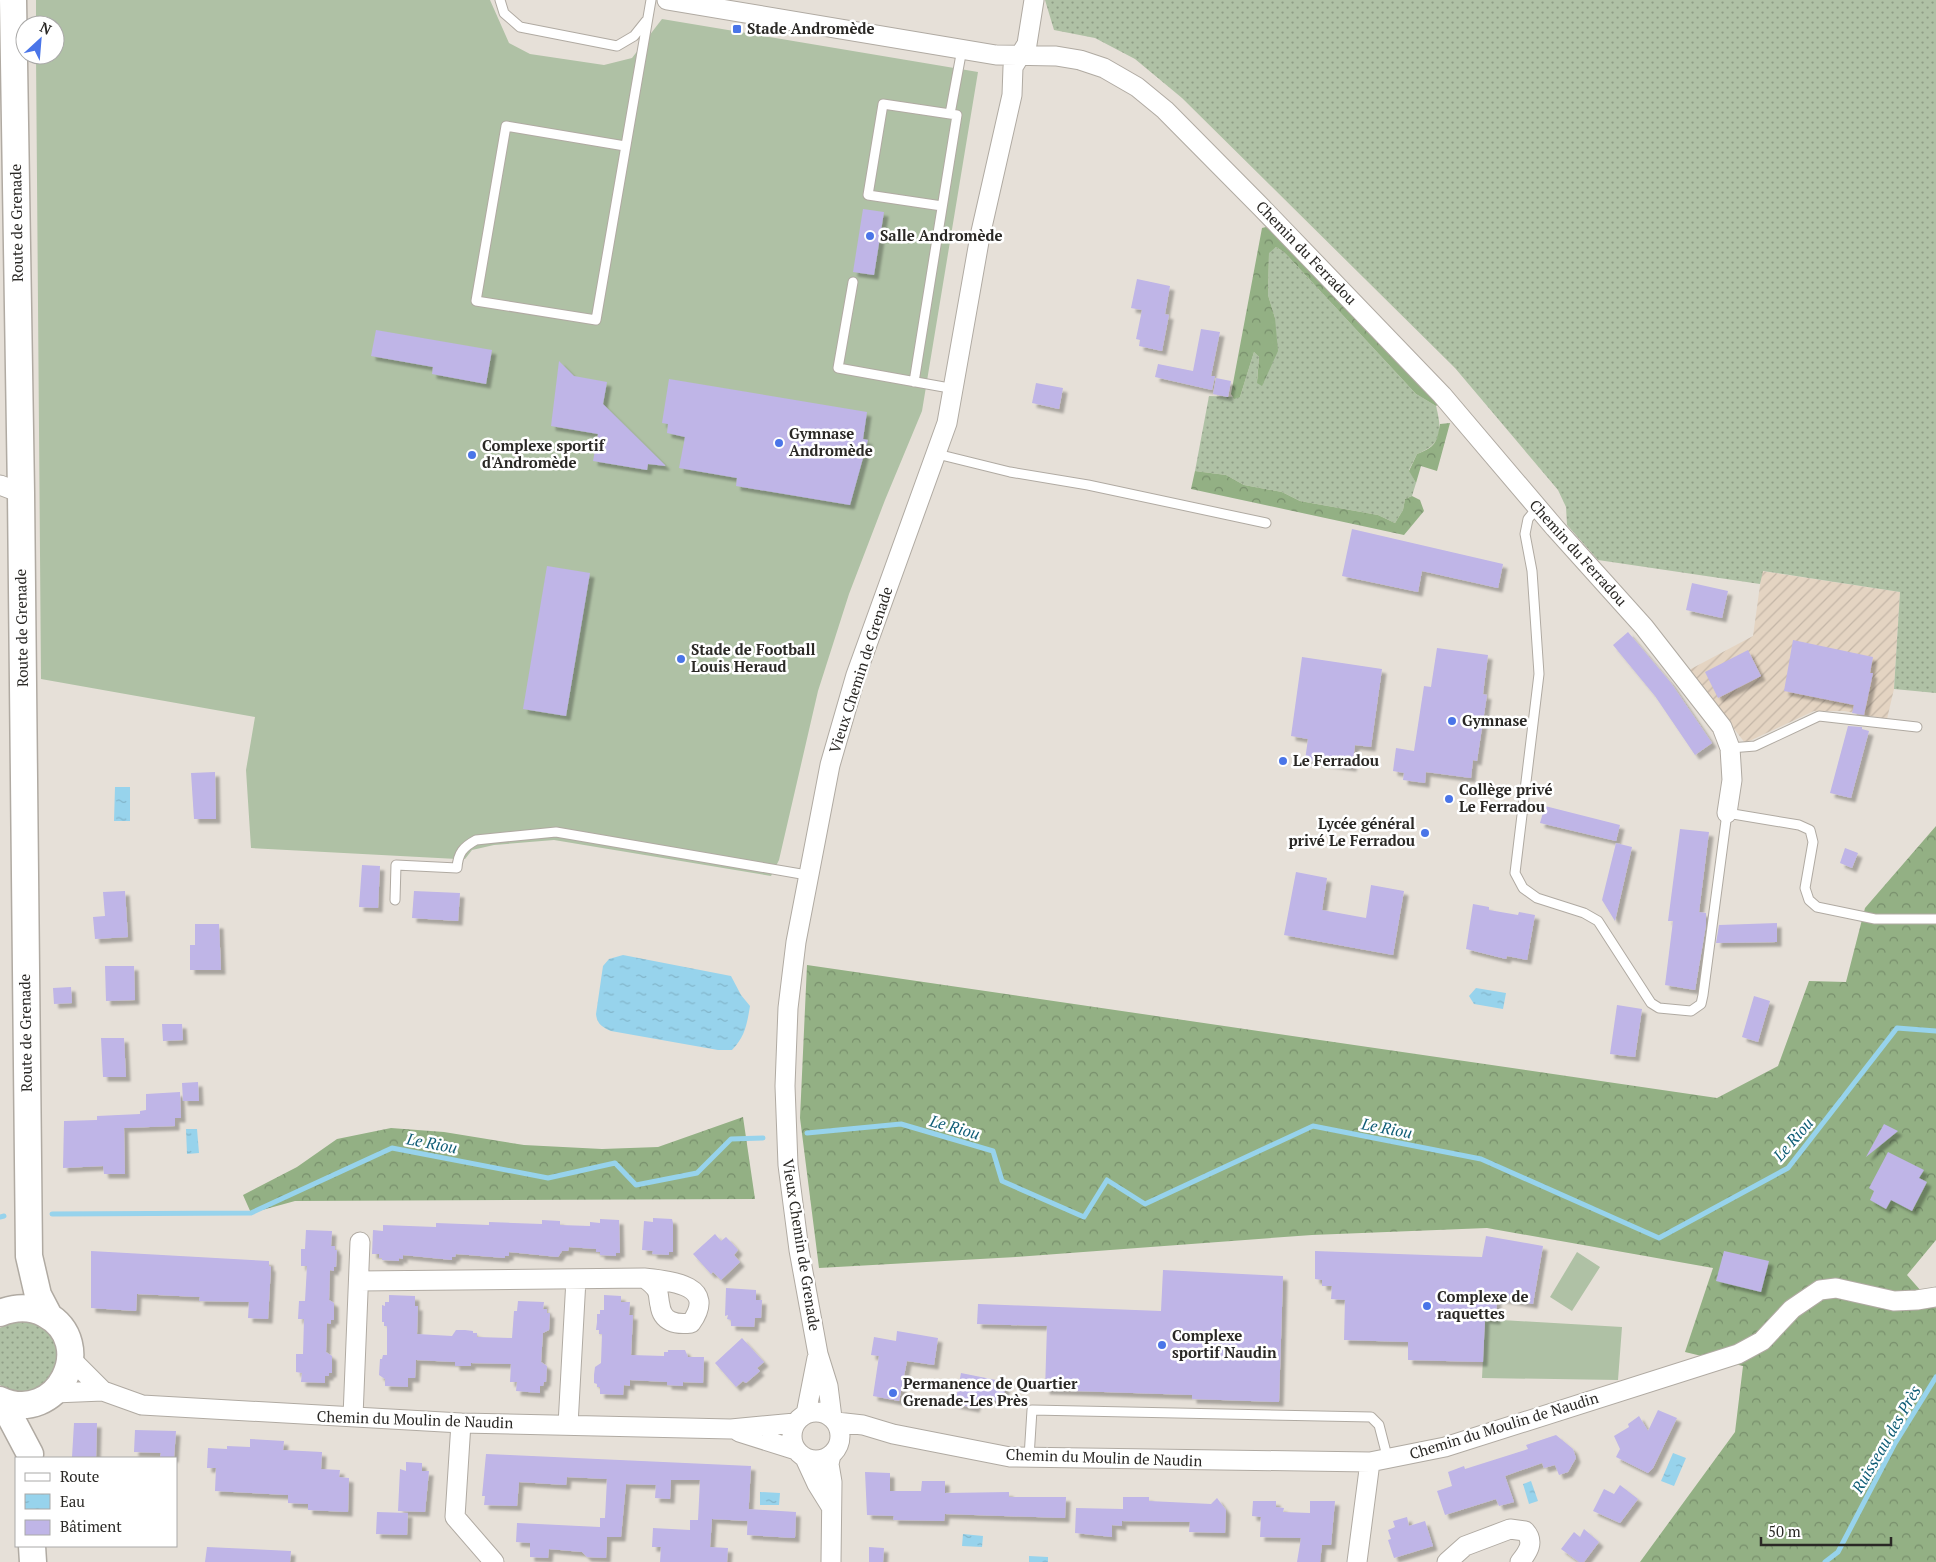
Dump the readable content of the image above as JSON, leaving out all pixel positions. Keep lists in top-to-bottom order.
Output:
{
  "streets": {
    "main road": ["Route de Grenade"],
    "street": ["Chemin du Ferradou", "Vieux Chemin de Grenade", "Chemin du Moulin de Naudin"]
  },
  "crossings": [
    ["Chemin du Ferradou", "Vieux Chemin de Grenade"],
    ["Vieux Chemin de Grenade", "Chemin du Moulin de Naudin"]
  ],
  "water": ["Le Riou", "Ruisseau des Près"],
  "places": {
    "transit": ["Stade Andromède"],
    "other": [
      "Salle Andromède",
      "Gymnase Andromède",
      "Complexe sportif d'Andromède",
      "Stade de Football Louis Heraud",
      "Gymnase",
      "Le Ferradou",
      "Collège privé Le Ferradou",
      "Lycée général privé Le Ferradou",
      "Complexe de raquettes",
      "Complexe sportif Naudin",
      "Permanence de Quartier Grenade-Les Près"
    ]
  },
  "legend": ["Route", "Eau", "Bâtiment"],
  "scale_bar": "50 m",
  "north": "top right"
}
